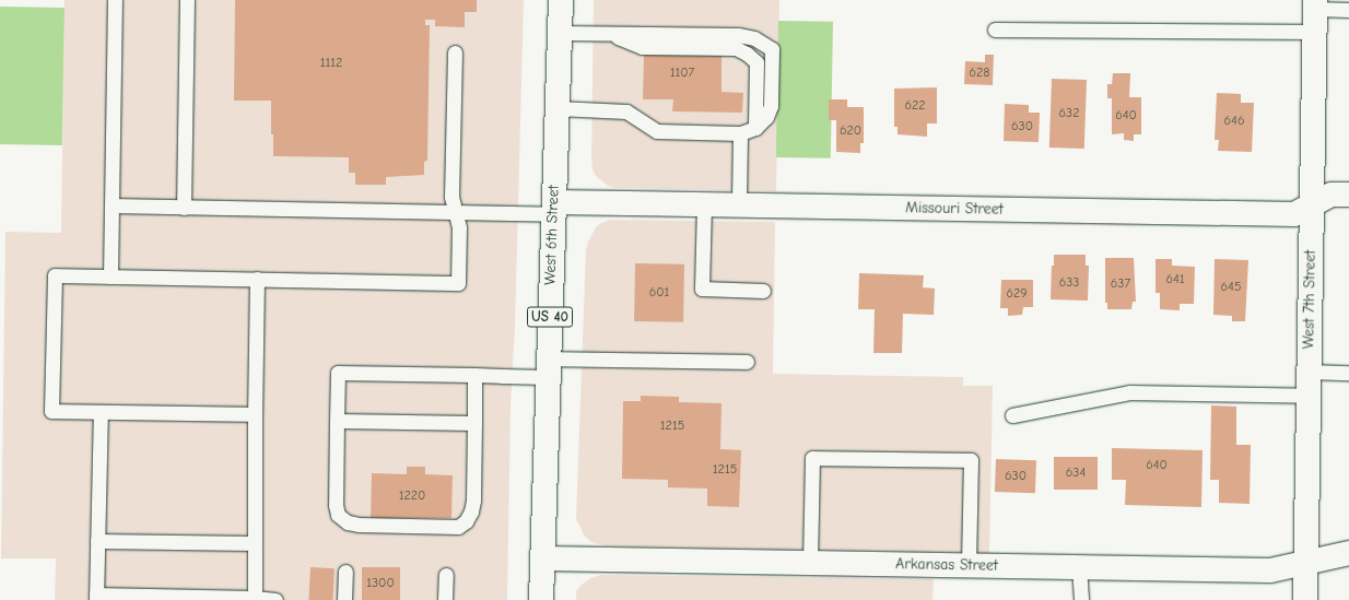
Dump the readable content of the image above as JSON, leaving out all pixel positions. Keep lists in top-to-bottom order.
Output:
{
  "streets": {
    "main road": [
      "Missouri Street",
      "West 6th Street",
      "West 7th Street",
      "US 40",
      "Arkansas Street"
    ]
  },
  "crossings": [
    ["Missouri Street", "West 6th Street"],
    ["Missouri Street", "West 7th Street"],
    ["West 6th Street", "Arkansas Street"],
    ["West 7th Street", "Arkansas Street"]
  ],
  "house_numbers": [
    "1112",
    "1107",
    "628",
    "622",
    "632",
    "640",
    "646",
    "630",
    "620",
    "641",
    "633",
    "637",
    "645",
    "601",
    "629",
    "1215",
    "640",
    "1215",
    "634",
    "630",
    "1220",
    "1300"
  ]
}
